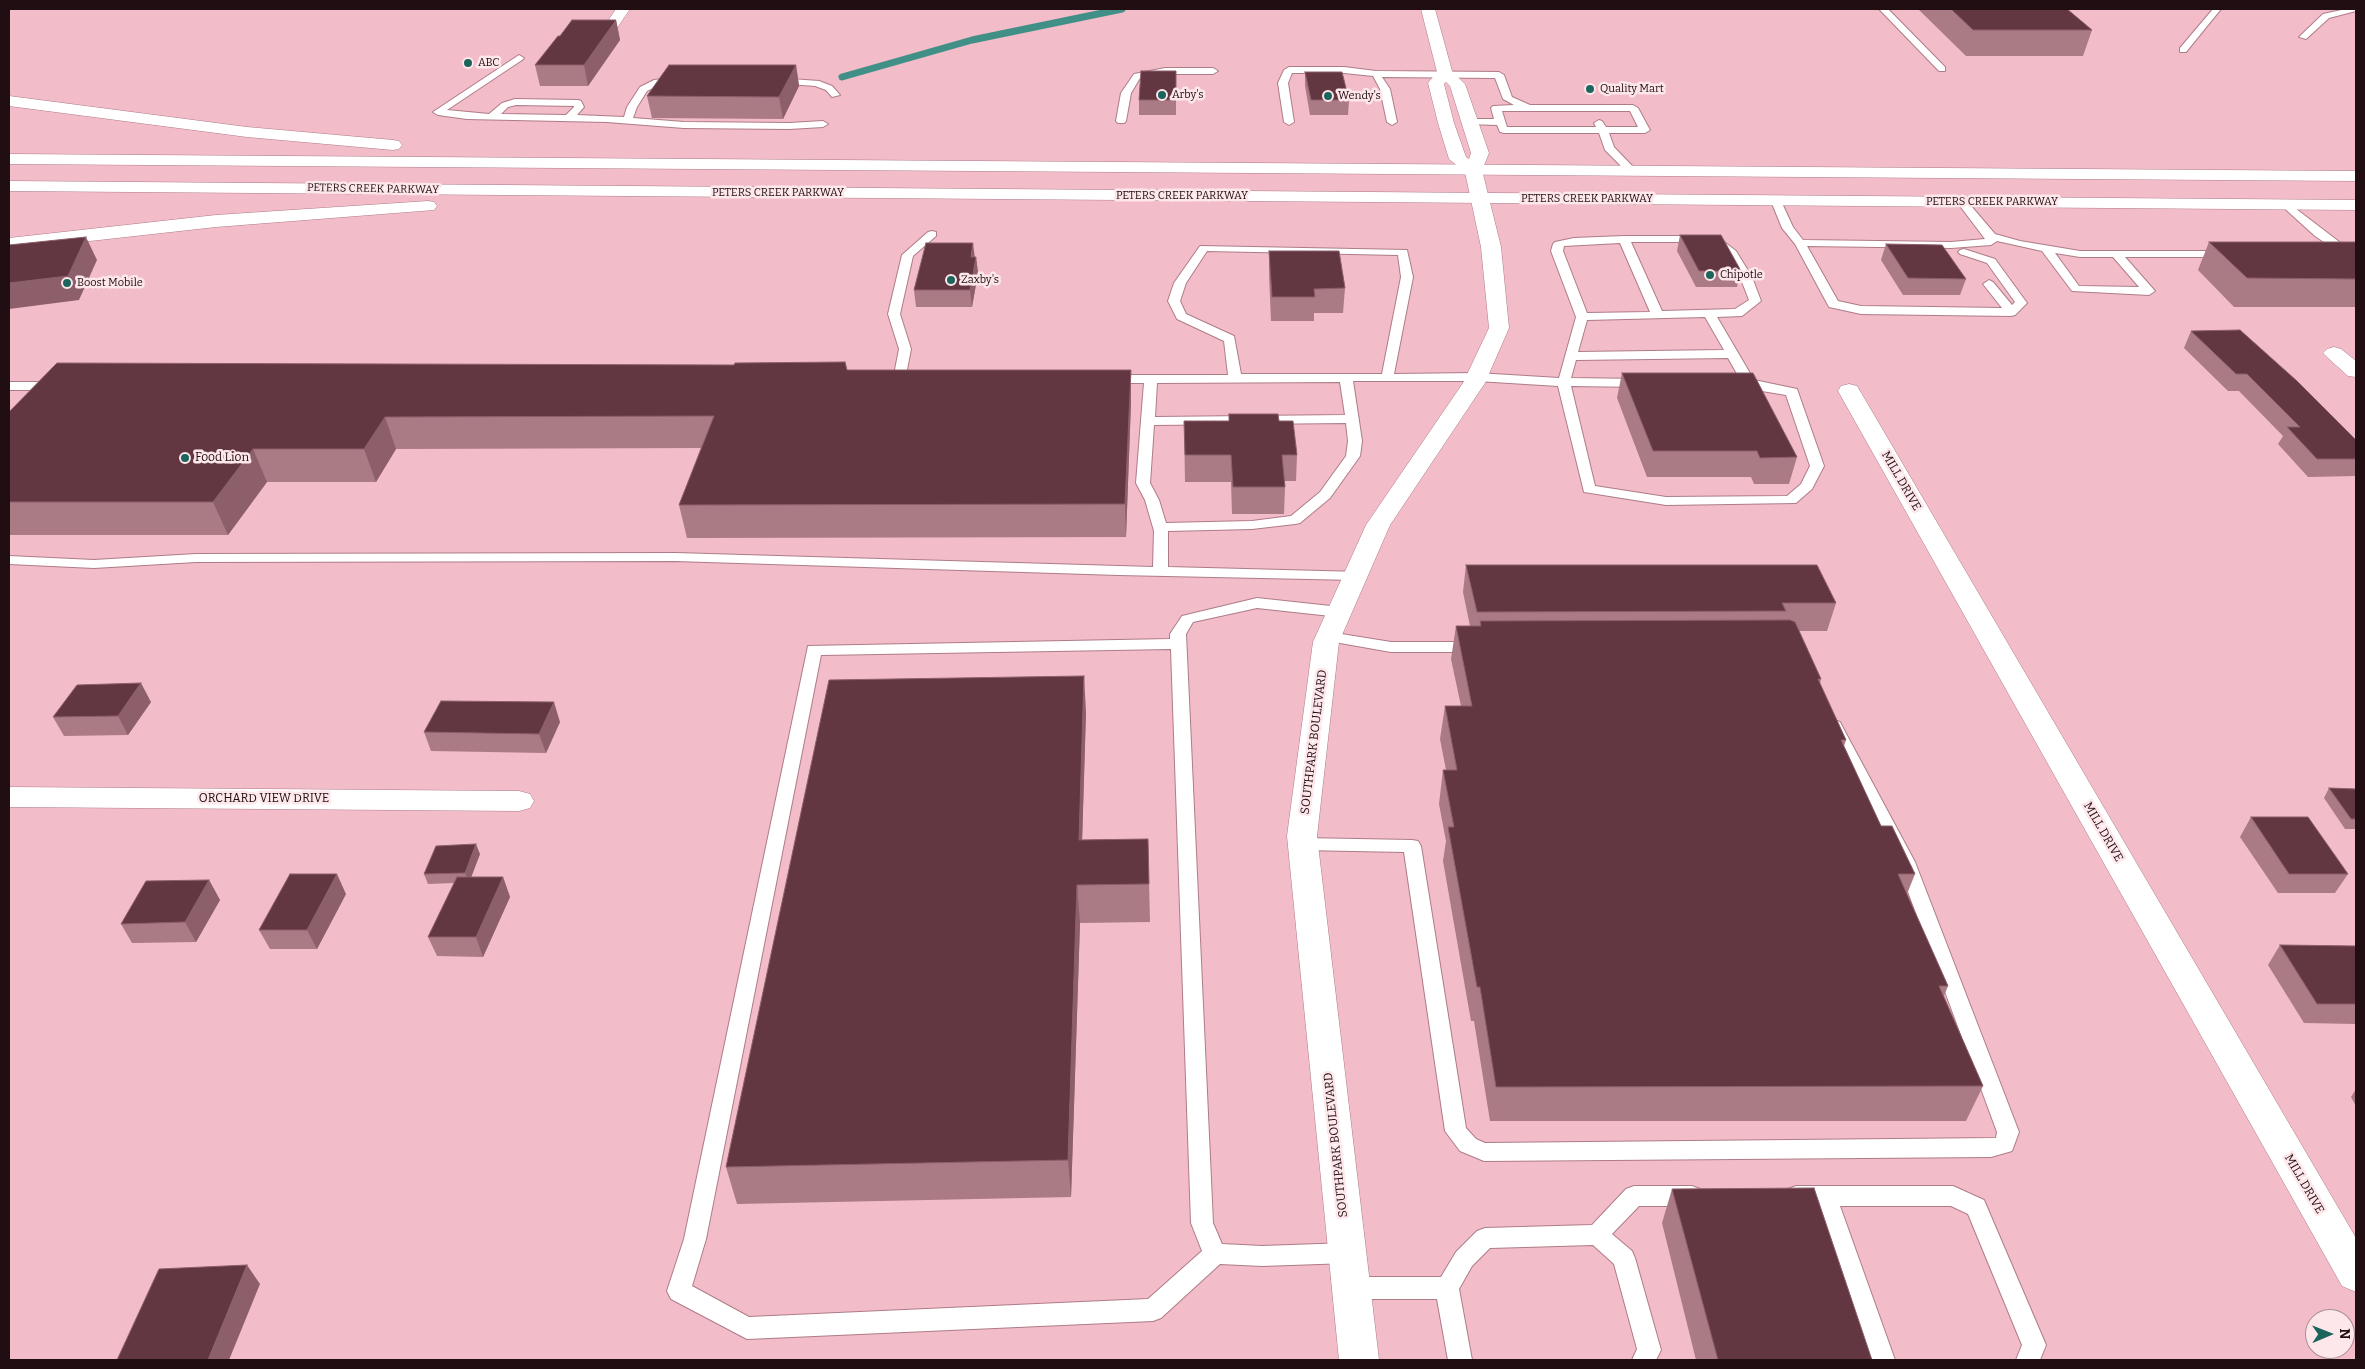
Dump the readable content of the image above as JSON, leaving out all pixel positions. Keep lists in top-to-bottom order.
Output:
{
  "streets": {
    "main road": [
      "PETERS CREEK PARKWAY",
      "MILL DRIVE",
      "SOUTHPARK BOULEVARD",
      "ORCHARD VIEW DRIVE"
    ]
  },
  "crossings": [
    ["PETERS CREEK PARKWAY", "SOUTHPARK BOULEVARD"]
  ],
  "places": [
    "ABC",
    "Quality Mart",
    "Arby's",
    "Wendy's",
    "Chipotle",
    "Zaxby's",
    "Boost Mobile",
    "Food Lion"
  ],
  "north": "right"
}
